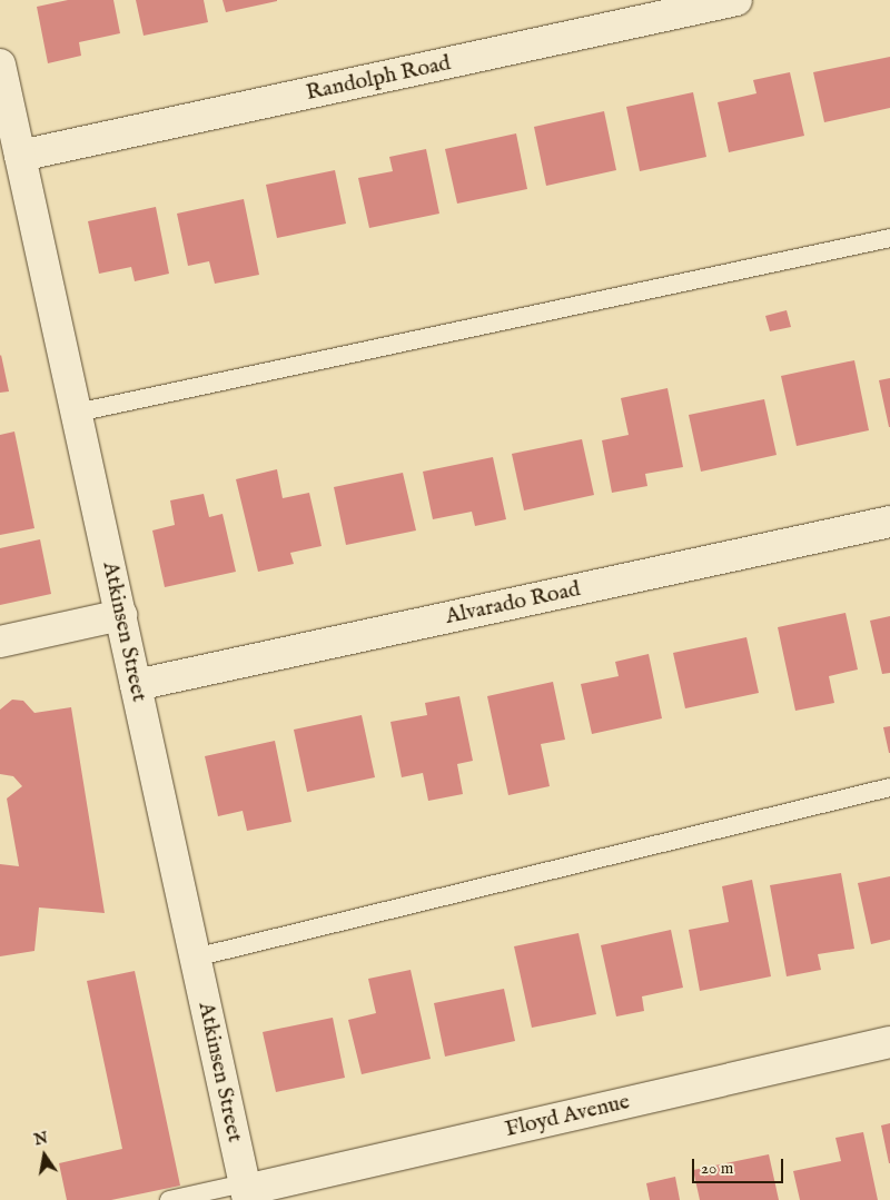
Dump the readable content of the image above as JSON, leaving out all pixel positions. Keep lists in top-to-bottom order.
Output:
{
  "streets": {
    "street": [
      "Randolph Road",
      "Alvarado Road",
      "Atkinsen Street",
      "Floyd Avenue"
    ]
  },
  "crossings": [
    ["Randolph Road", "Atkinsen Street"],
    ["Alvarado Road", "Atkinsen Street"],
    ["Atkinsen Street", "Floyd Avenue"]
  ],
  "scale_bar": "20 m",
  "north": "top"
}
